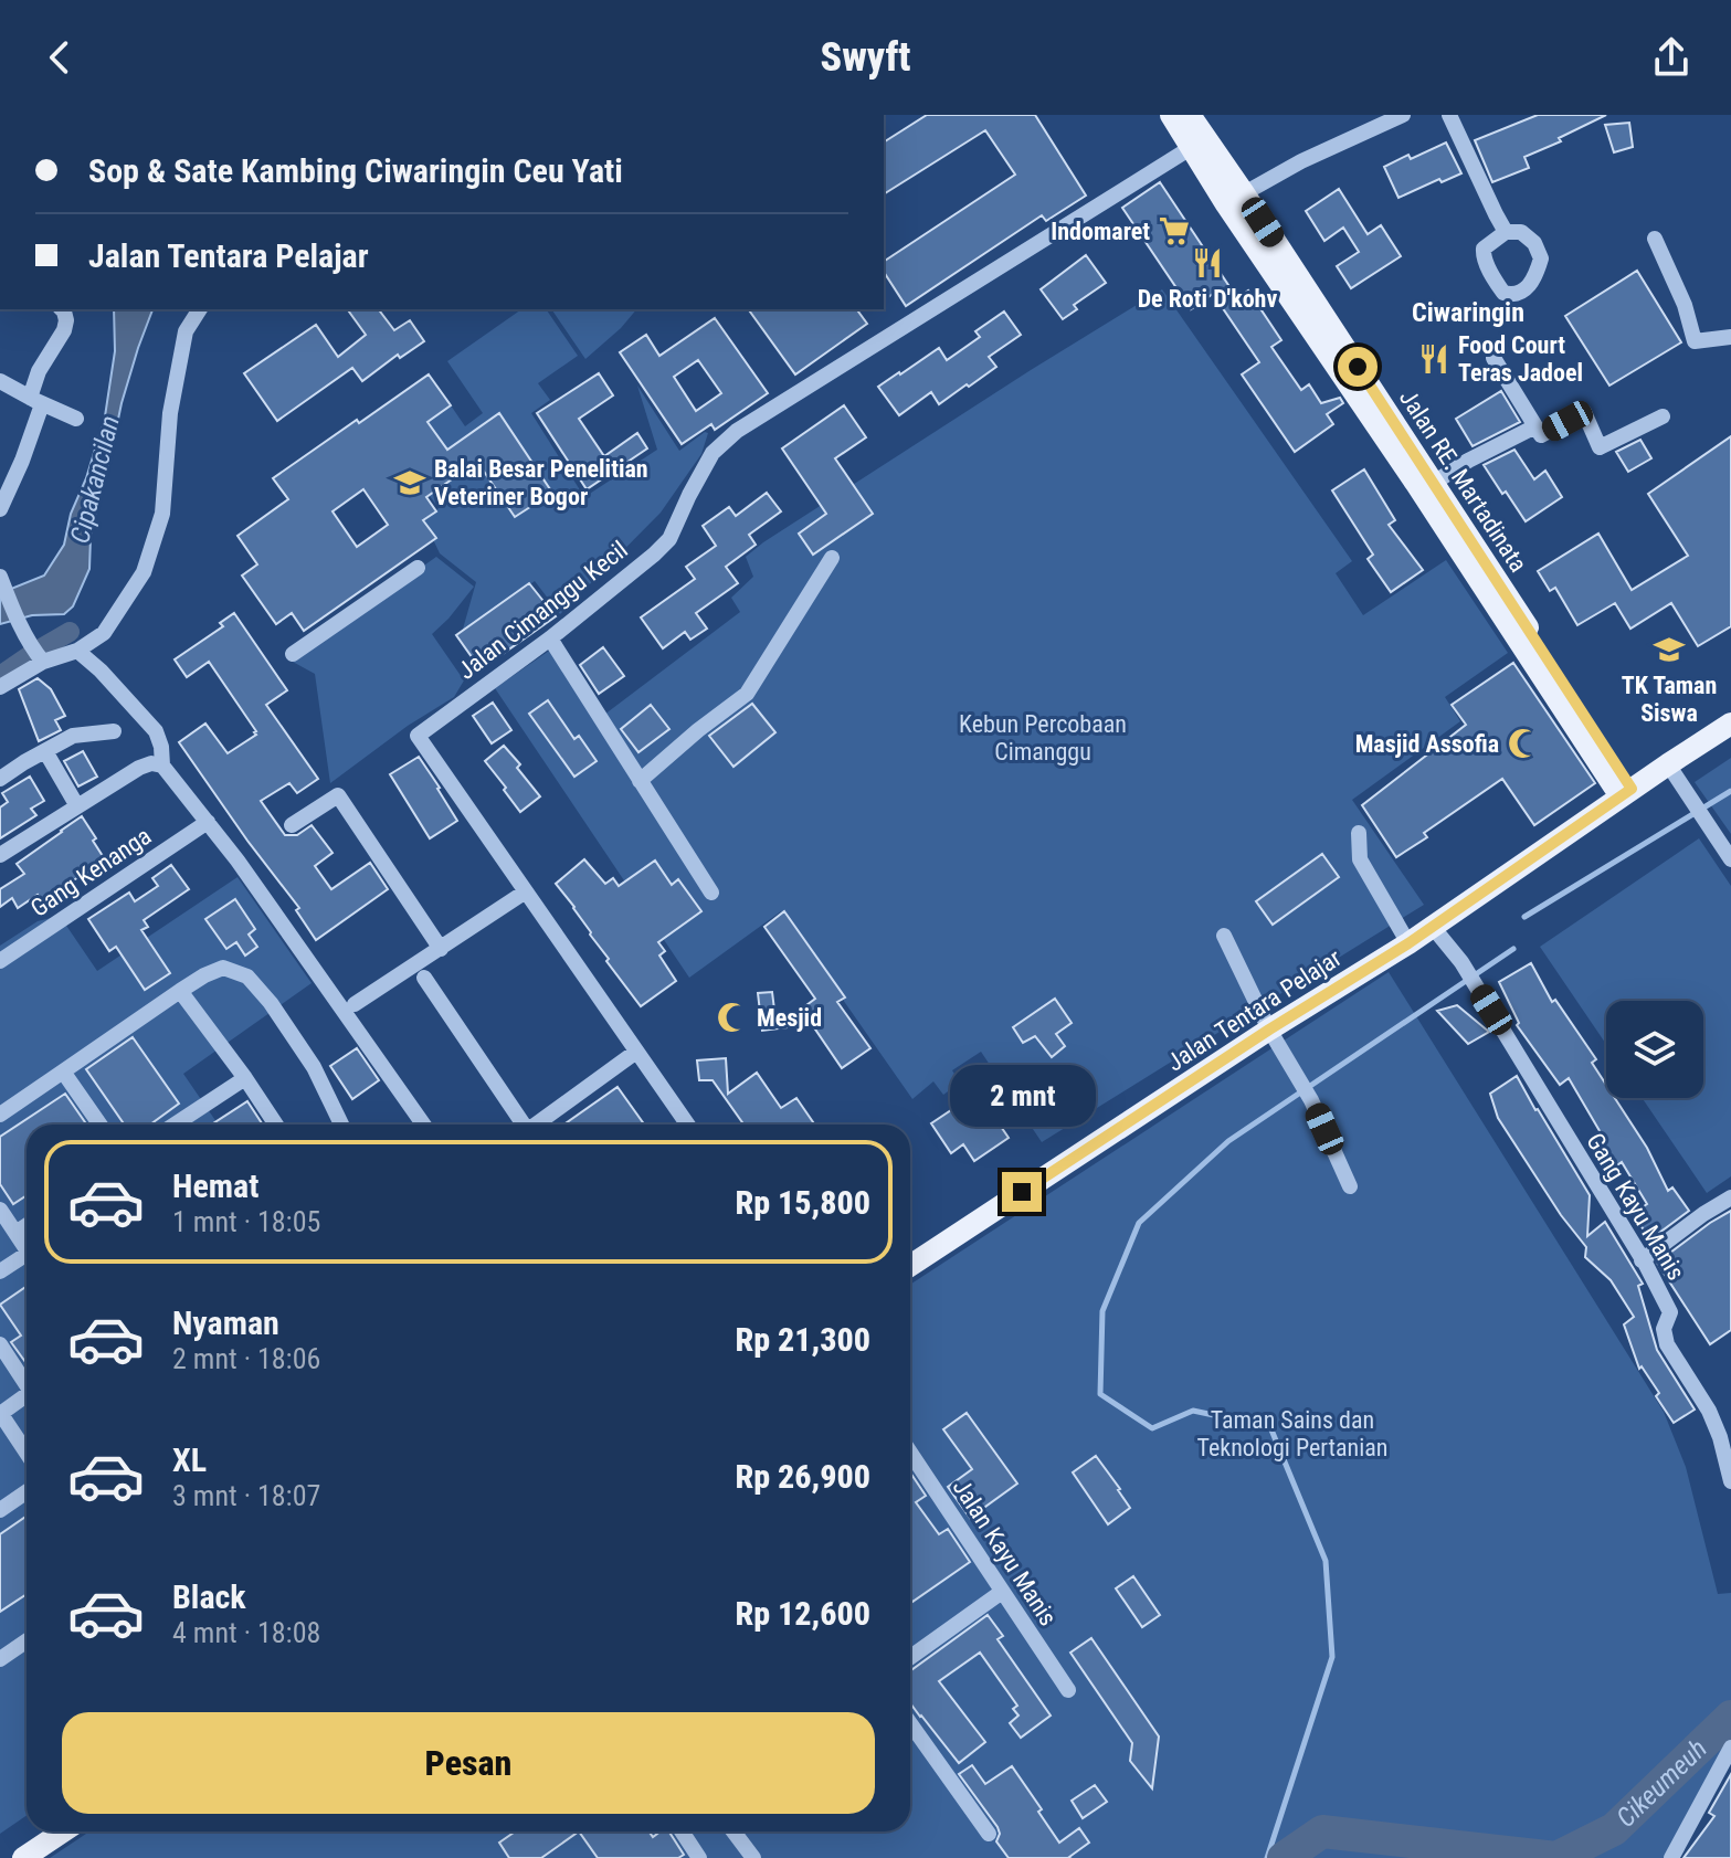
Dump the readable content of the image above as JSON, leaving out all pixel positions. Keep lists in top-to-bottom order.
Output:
{
  "streets": {
    "main road": ["Jalan RE. Martadinata", "Jalan Tentara Pelajar"],
    "street": [
      "Jalan Cimanggu Kecil",
      "Gang Kenanga",
      "Gang Kayu Manis",
      "Jalan Kayu Manis"
    ]
  },
  "crossings": [
    ["Jalan RE. Martadinata", "Jalan Cimanggu Kecil"],
    ["Jalan RE. Martadinata", "Jalan Tentara Pelajar"],
    ["Jalan Tentara Pelajar", "Gang Kayu Manis"]
  ],
  "districts": ["Ciwaringin"],
  "water": ["Cipakancilan", "Cikeumeuh"],
  "parks": ["Kebun Percobaan Cimanggu", "Taman Sains dan Teknologi Pertanian"],
  "places": {
    "supermarket": ["Indomaret"],
    "restaurant": ["De Roti D'kohv", "Food Court Teras Jadoel"],
    "school or university": ["Balai Besar Penelitian Veteriner Bogor", "TK Taman Siswa"],
    "mosque": ["Masjid Assofia", "Mesjid"]
  },
  "page": {
    "header": "Swyft",
    "banner": ["Sop & Sate Kambing Ciwaringin Ceu Yati", "Jalan Tentara Pelajar"],
    "bubble": "2 mnt",
    "list": [
      {
        "name": "Hemat",
        "note": "1 mnt · 18:05",
        "value": "Rp 15,800"
      },
      {
        "name": "Nyaman",
        "note": "2 mnt · 18:06",
        "value": "Rp 21,300"
      },
      {
        "name": "XL",
        "note": "3 mnt · 18:07",
        "value": "Rp 26,900"
      },
      {
        "name": "Black",
        "note": "4 mnt · 18:08",
        "value": "Rp 12,600"
      }
    ],
    "buttons": "Pesan"
  }
}
